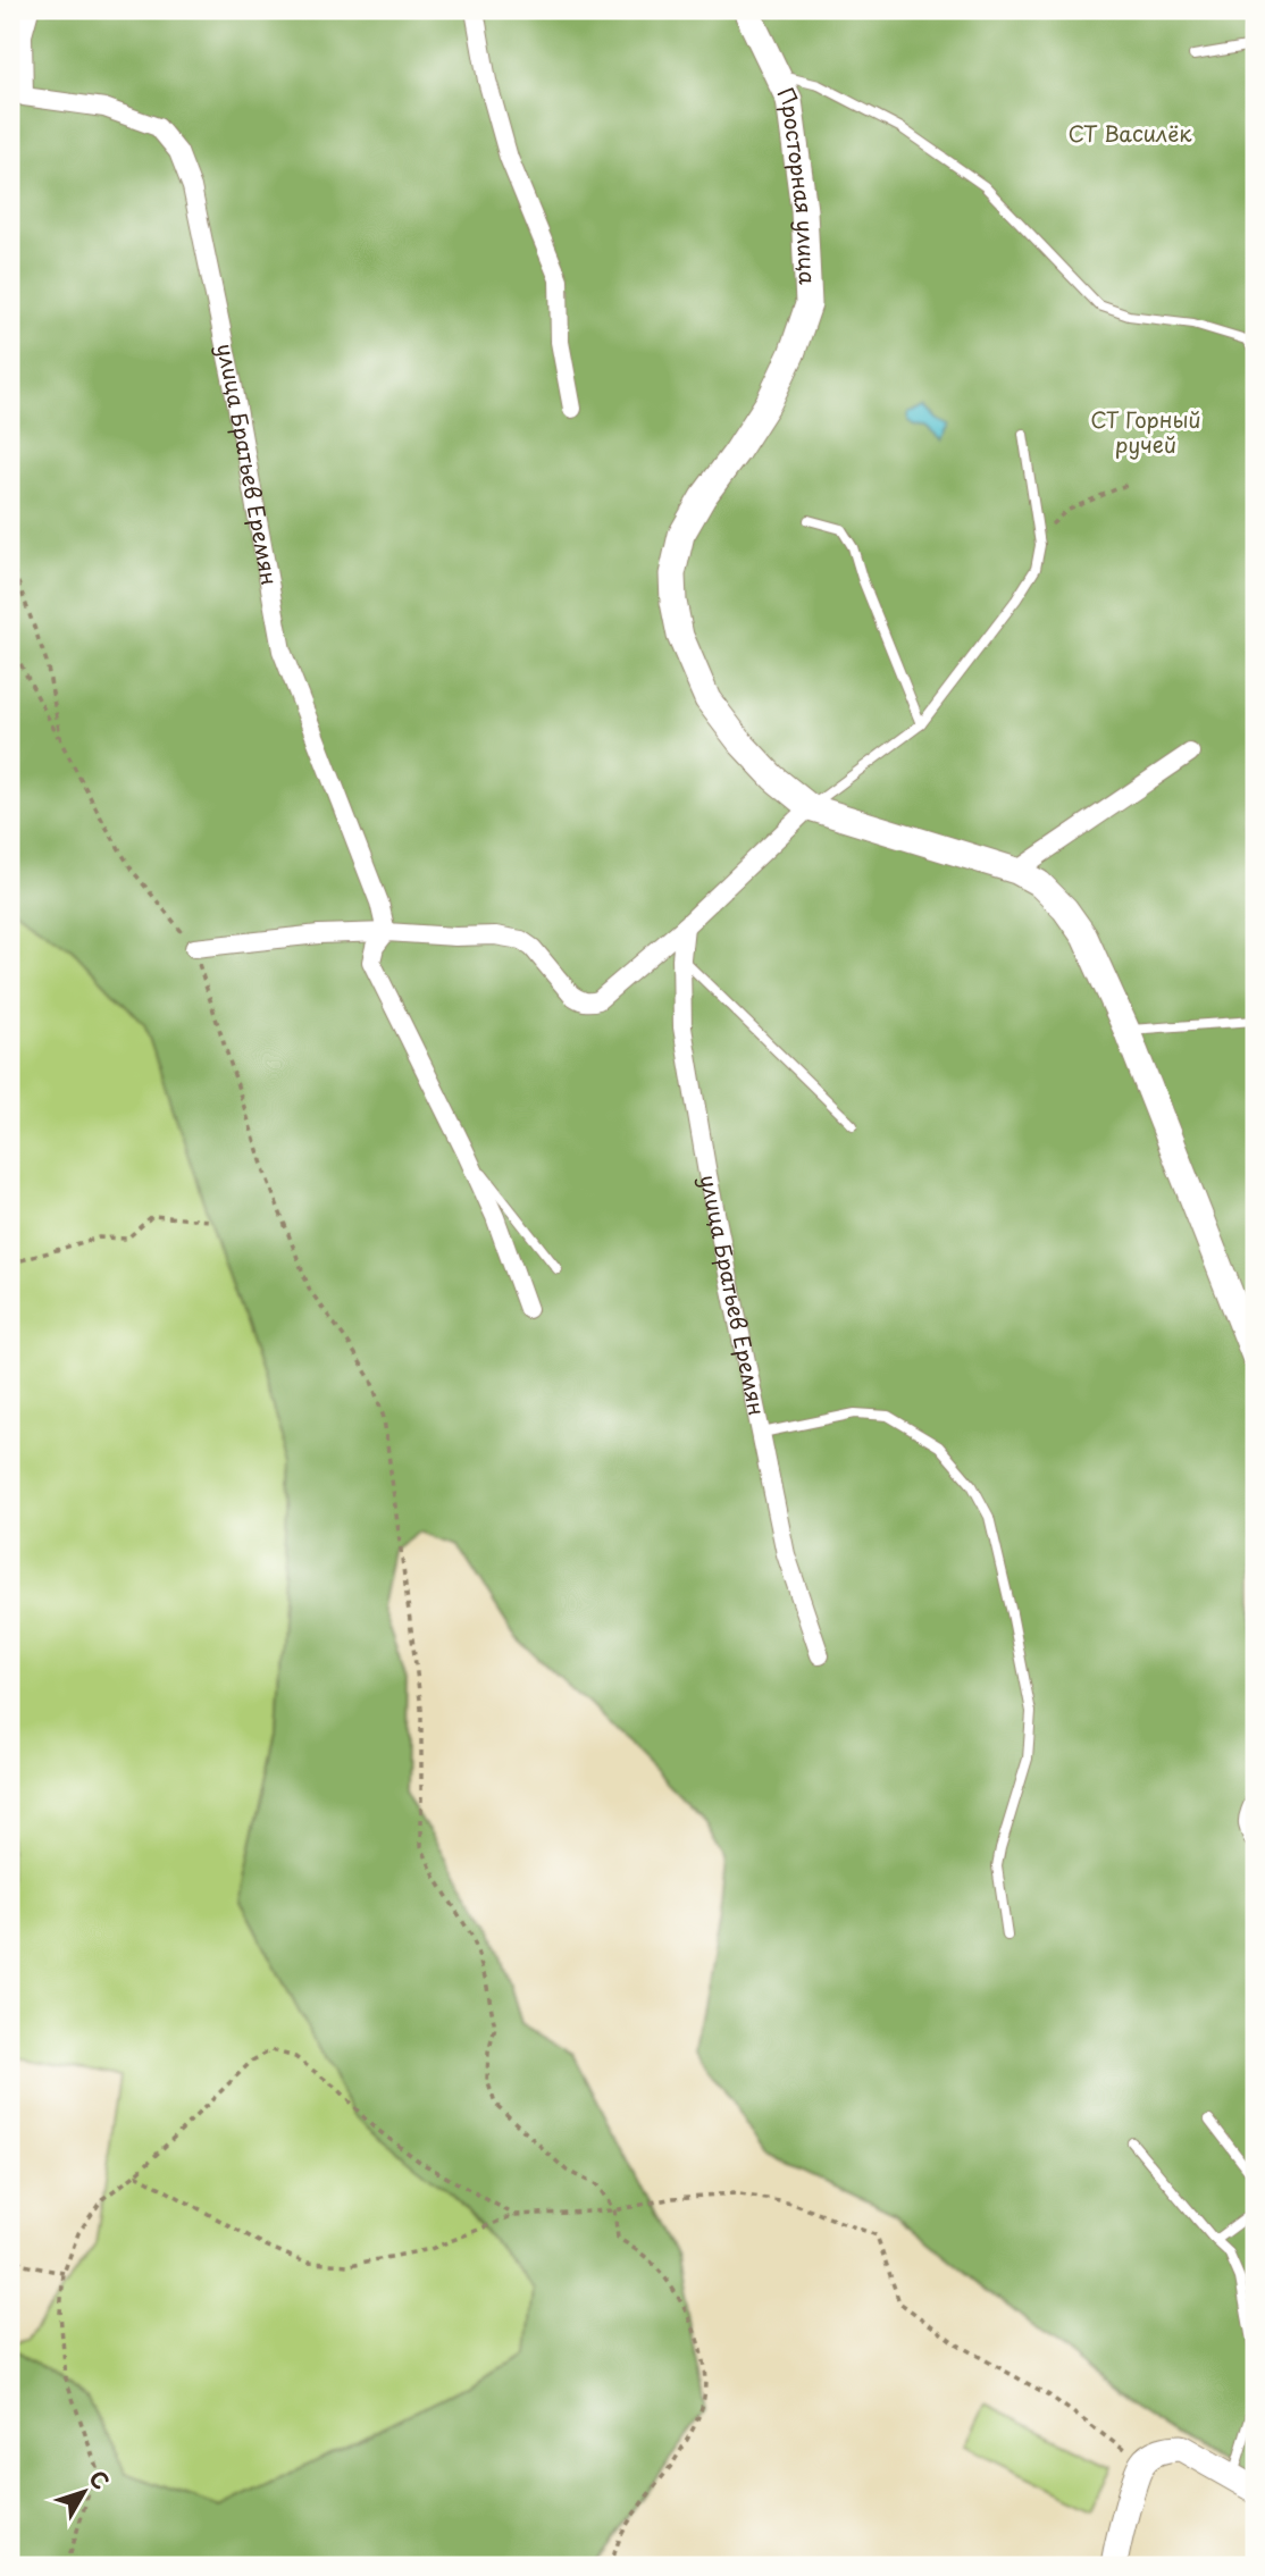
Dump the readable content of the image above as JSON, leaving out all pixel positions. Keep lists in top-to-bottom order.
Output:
{
  "streets": {
    "street": ["Просторная улица", "улица Братьев Еремян"]
  },
  "parks": ["СТ Василёк", "СТ Горный ручей"],
  "north": "top right"
}
